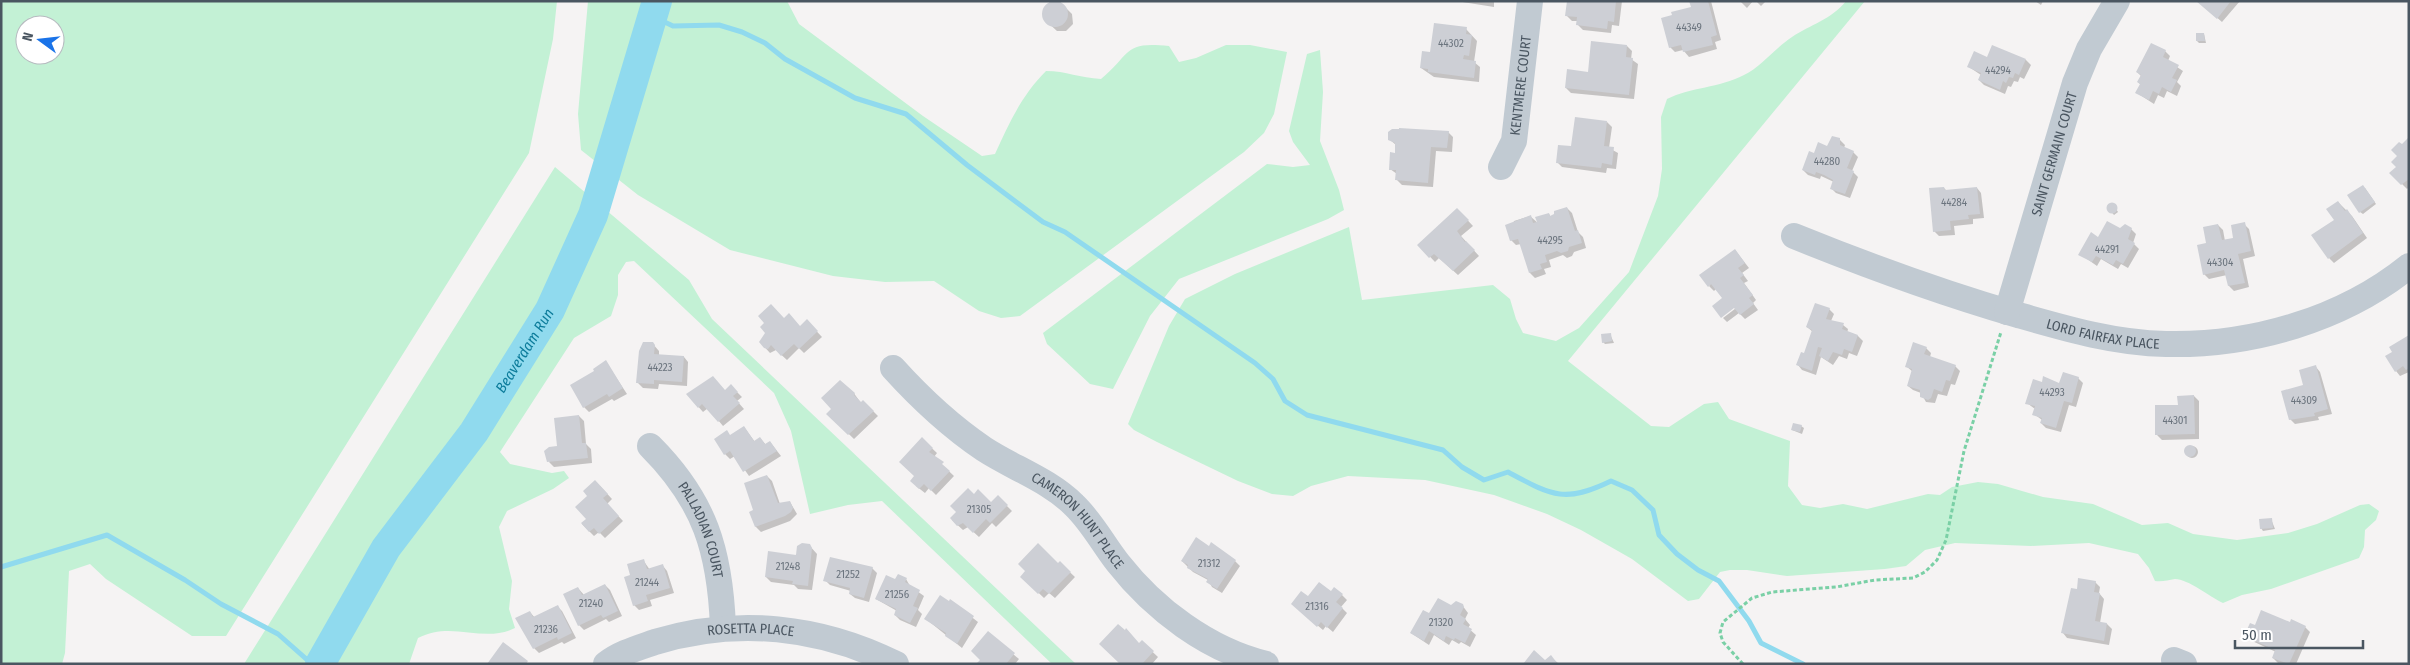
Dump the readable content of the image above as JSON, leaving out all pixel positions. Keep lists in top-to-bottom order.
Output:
{
  "streets": {
    "street": [
      "KENTMERE COURT",
      "SAINT GERMAIN COURT",
      "LORD FAIRFAX PLACE",
      "CAMERON HUNT PLACE",
      "PALLADIAN COURT",
      "ROSETTA PLACE"
    ]
  },
  "crossings": [
    ["SAINT GERMAIN COURT", "LORD FAIRFAX PLACE"],
    ["PALLADIAN COURT", "ROSETTA PLACE"]
  ],
  "water": ["Beaverdam Run"],
  "house_numbers": [
    "44349",
    "44302",
    "44294",
    "44280",
    "44284",
    "44295",
    "44291",
    "44304",
    "44223",
    "44293",
    "44309",
    "44301",
    "21305",
    "21312",
    "21248",
    "21252",
    "21244",
    "21256",
    "21240",
    "21316",
    "21320",
    "21236"
  ],
  "scale_bar": "50 m",
  "north": "left"
}
